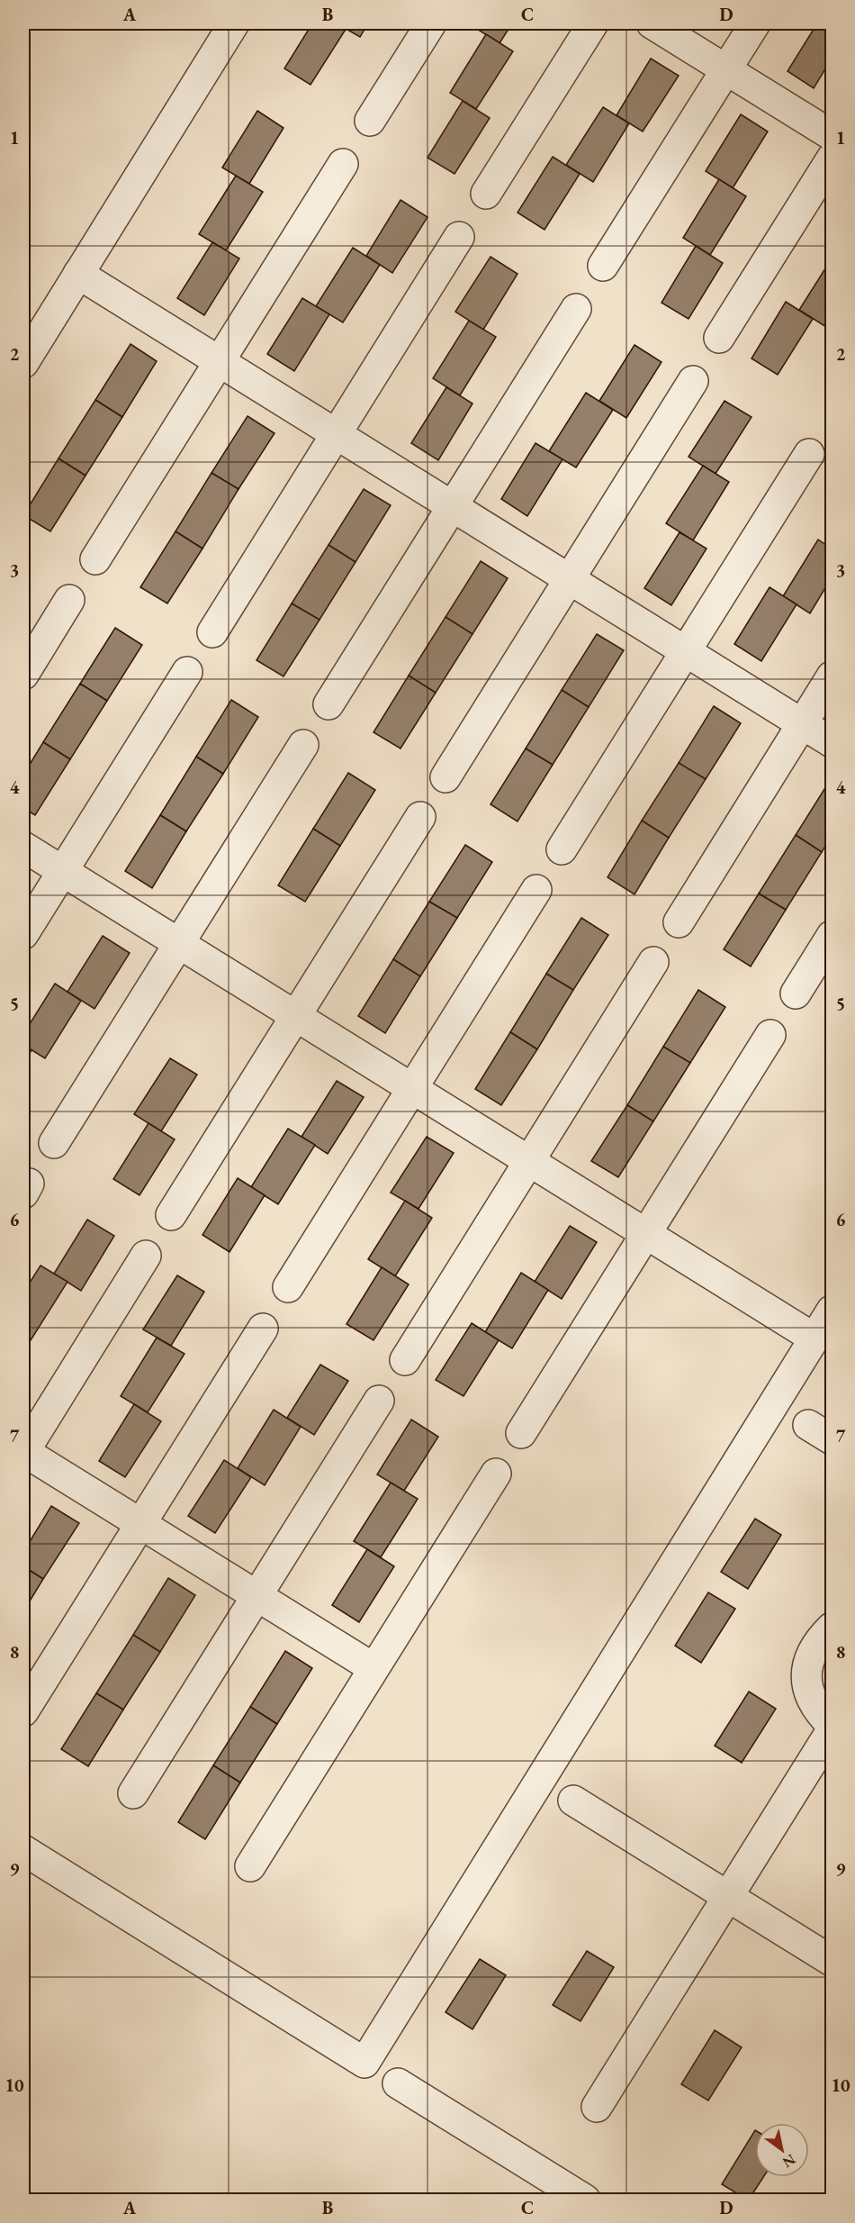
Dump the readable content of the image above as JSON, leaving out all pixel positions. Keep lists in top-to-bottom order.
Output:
{
  "north": "bottom right",
  "grid": {
    "columns": [
      "A",
      "B",
      "C",
      "D"
    ],
    "rows": [
      "1",
      "2",
      "3",
      "4",
      "5",
      "6",
      "7",
      "8",
      "9",
      "10"
    ]
  }
}
